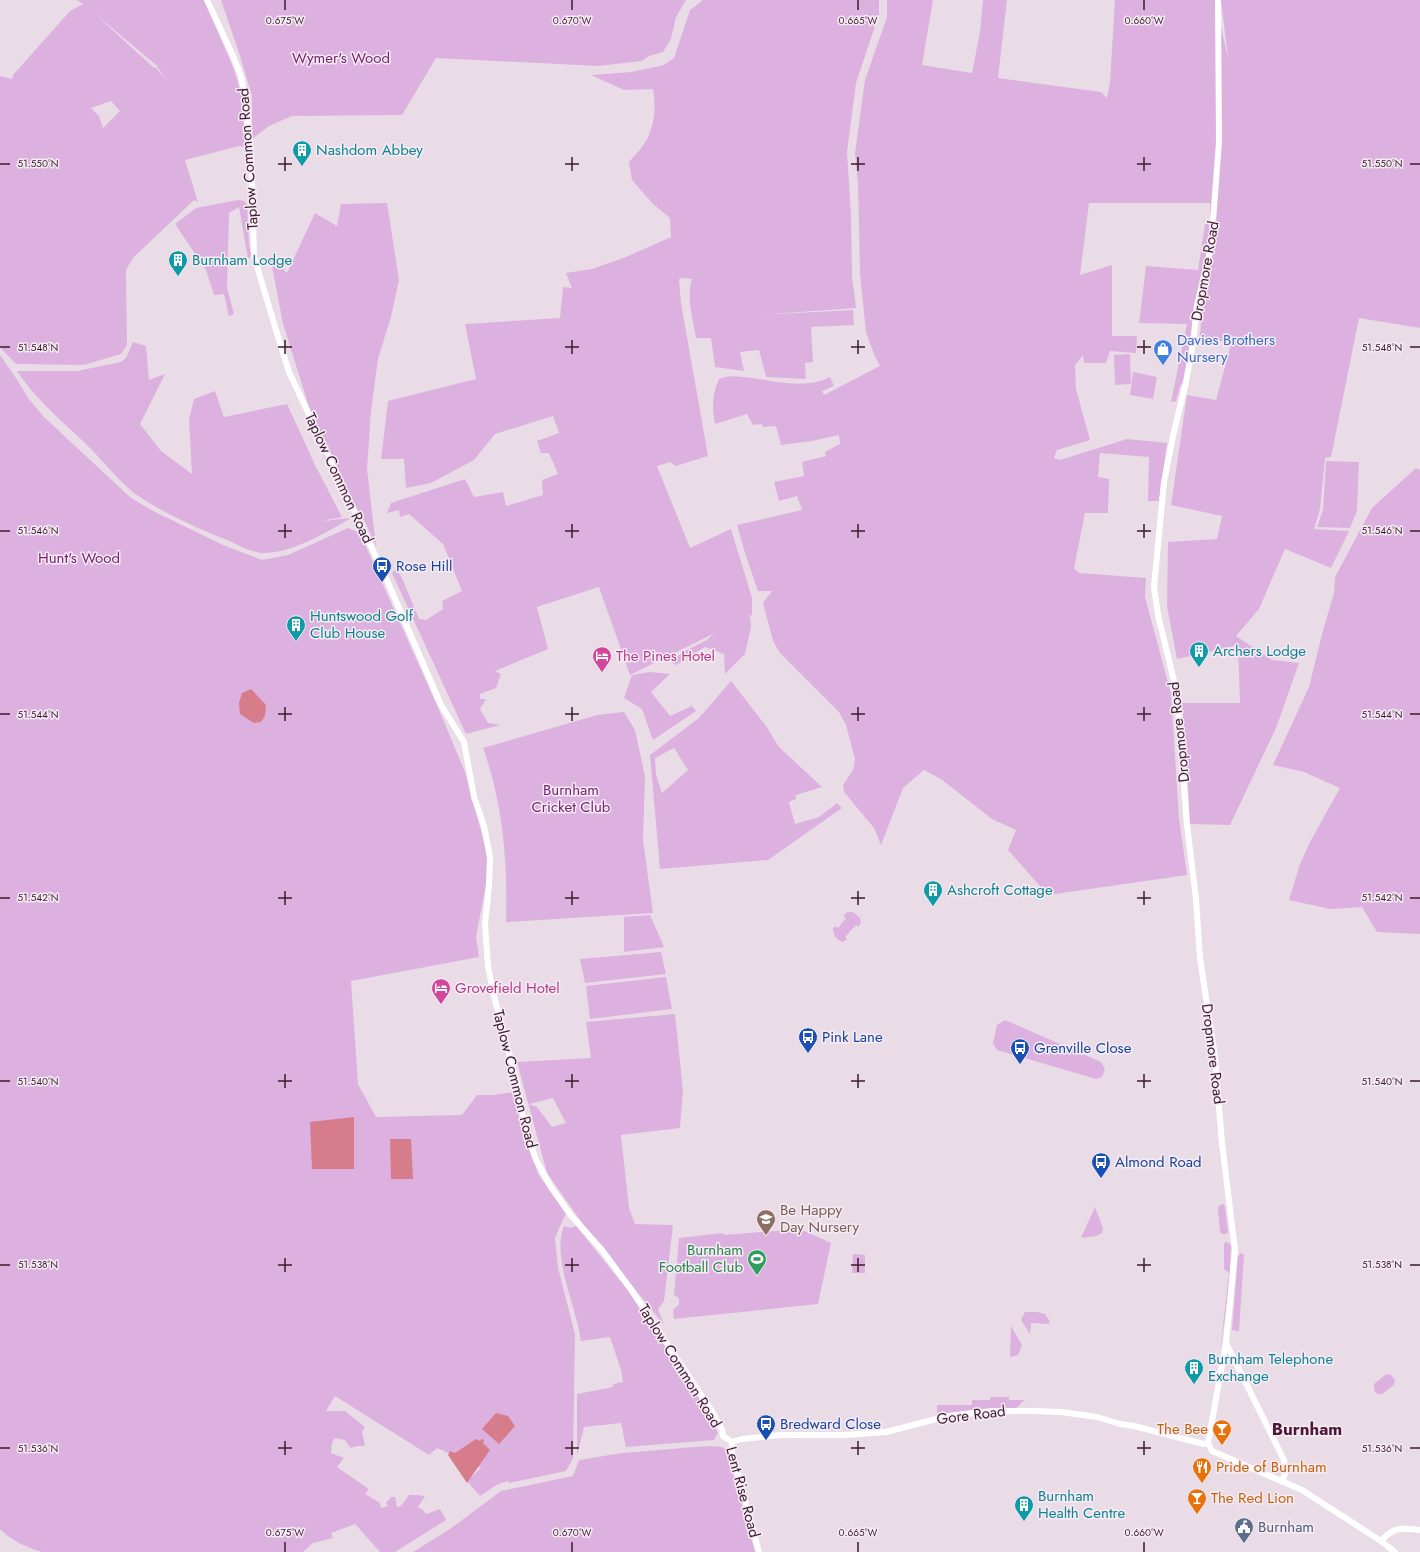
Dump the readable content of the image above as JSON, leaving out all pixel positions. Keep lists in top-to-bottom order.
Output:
{
  "streets": {
    "street": [
      "Taplow Common Road",
      "Dropmore Road",
      "Gore Road",
      "Lent Rise Road"
    ]
  },
  "crossings": [
    ["Taplow Common Road", "Lent Rise Road"],
    ["Dropmore Road", "Gore Road"],
    ["Gore Road", "Lent Rise Road"]
  ],
  "districts": ["Burnham"],
  "parks": ["Wymer's Wood", "Hunt's Wood", "Burnham Cricket Club"],
  "places": {
    "building": [
      "Nashdom Abbey",
      "Burnham Lodge",
      "Huntswood Golf Club House",
      "Archers Lodge",
      "Ashcroft Cottage",
      "Burnham Telephone Exchange",
      "Burnham Health Centre"
    ],
    "shop": ["Davies Brothers Nursery"],
    "bus stop": [
      "Rose Hill",
      "Pink Lane",
      "Grenville Close",
      "Almond Road",
      "Bredward Close"
    ],
    "hotel": ["The Pines Hotel", "Grovefield Hotel"],
    "school or university": ["Be Happy Day Nursery"],
    "sports": ["Burnham Football Club"],
    "bar": ["The Bee", "The Red Lion"],
    "restaurant": ["Pride of Burnham"],
    "public building": ["Burnham"]
  },
  "coordinates": [
    "0.675°W",
    "0.670°W",
    "0.665°W",
    "0.660°W",
    "51.550°N",
    "51.548°N",
    "51.546°N",
    "51.544°N",
    "51.542°N",
    "51.540°N",
    "51.538°N",
    "51.536°N"
  ]
}
